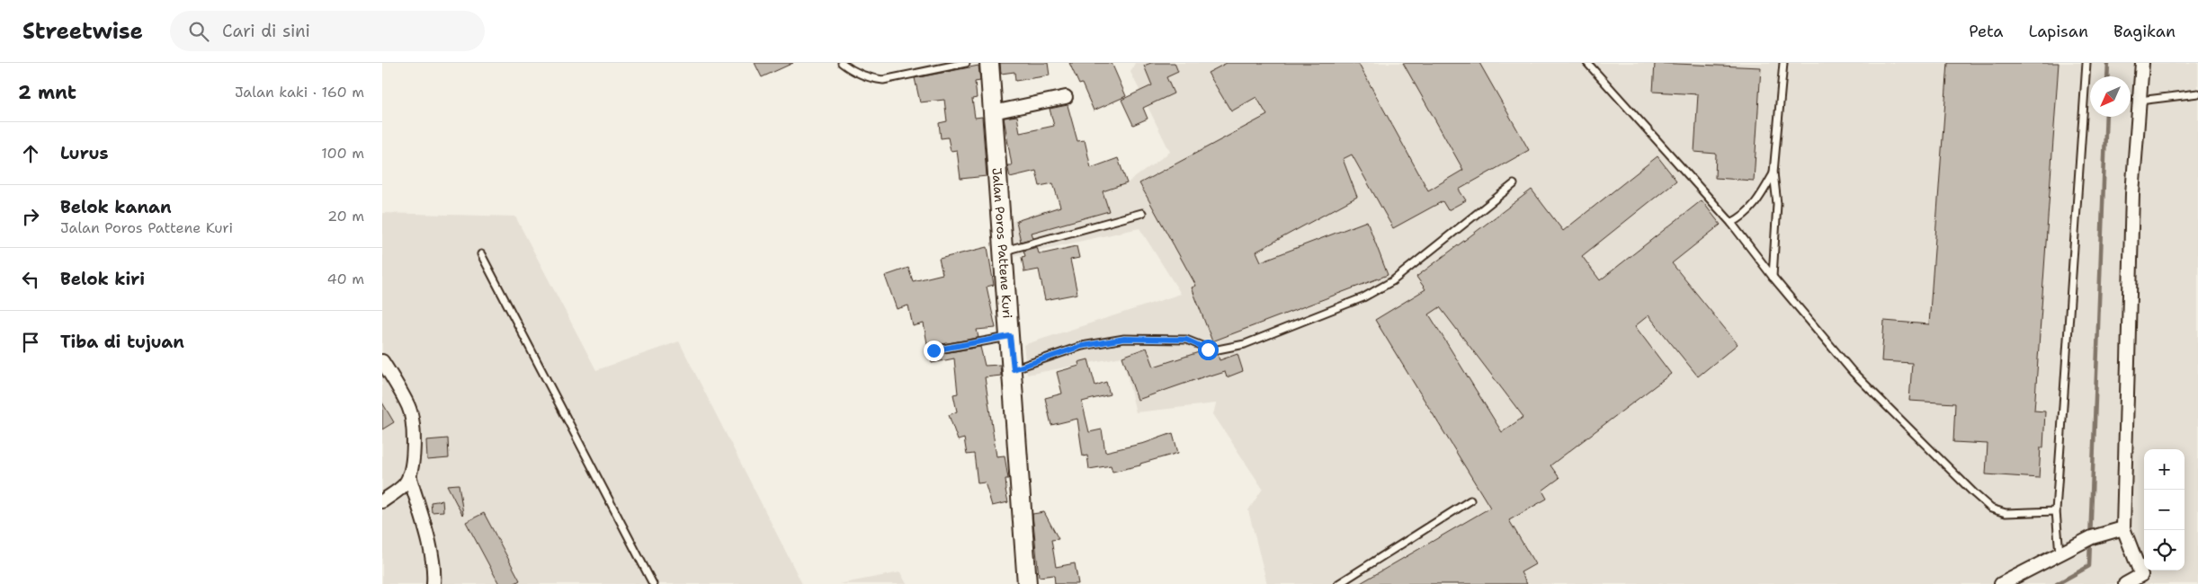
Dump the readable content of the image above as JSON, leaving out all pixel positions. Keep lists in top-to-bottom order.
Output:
{
  "streets": {
    "street": ["Jalan Poros Pattene Kuri"]
  },
  "north": "bottom left",
  "page": {
    "header": "Streetwise",
    "search": "Cari di sini",
    "nav": ["Peta", "Lapisan", "Bagikan"],
    "heading": ["2 mnt", "Jalan kaki · 160 m"],
    "list": [
      ["Lurus", "100 m"],
      ["Belok kanan", "Jalan Poros Pattene Kuri", "20 m"],
      ["Belok kiri", "40 m"],
      "Tiba di tujuan"
    ],
    "map_buttons": ["+", "−"]
  }
}
